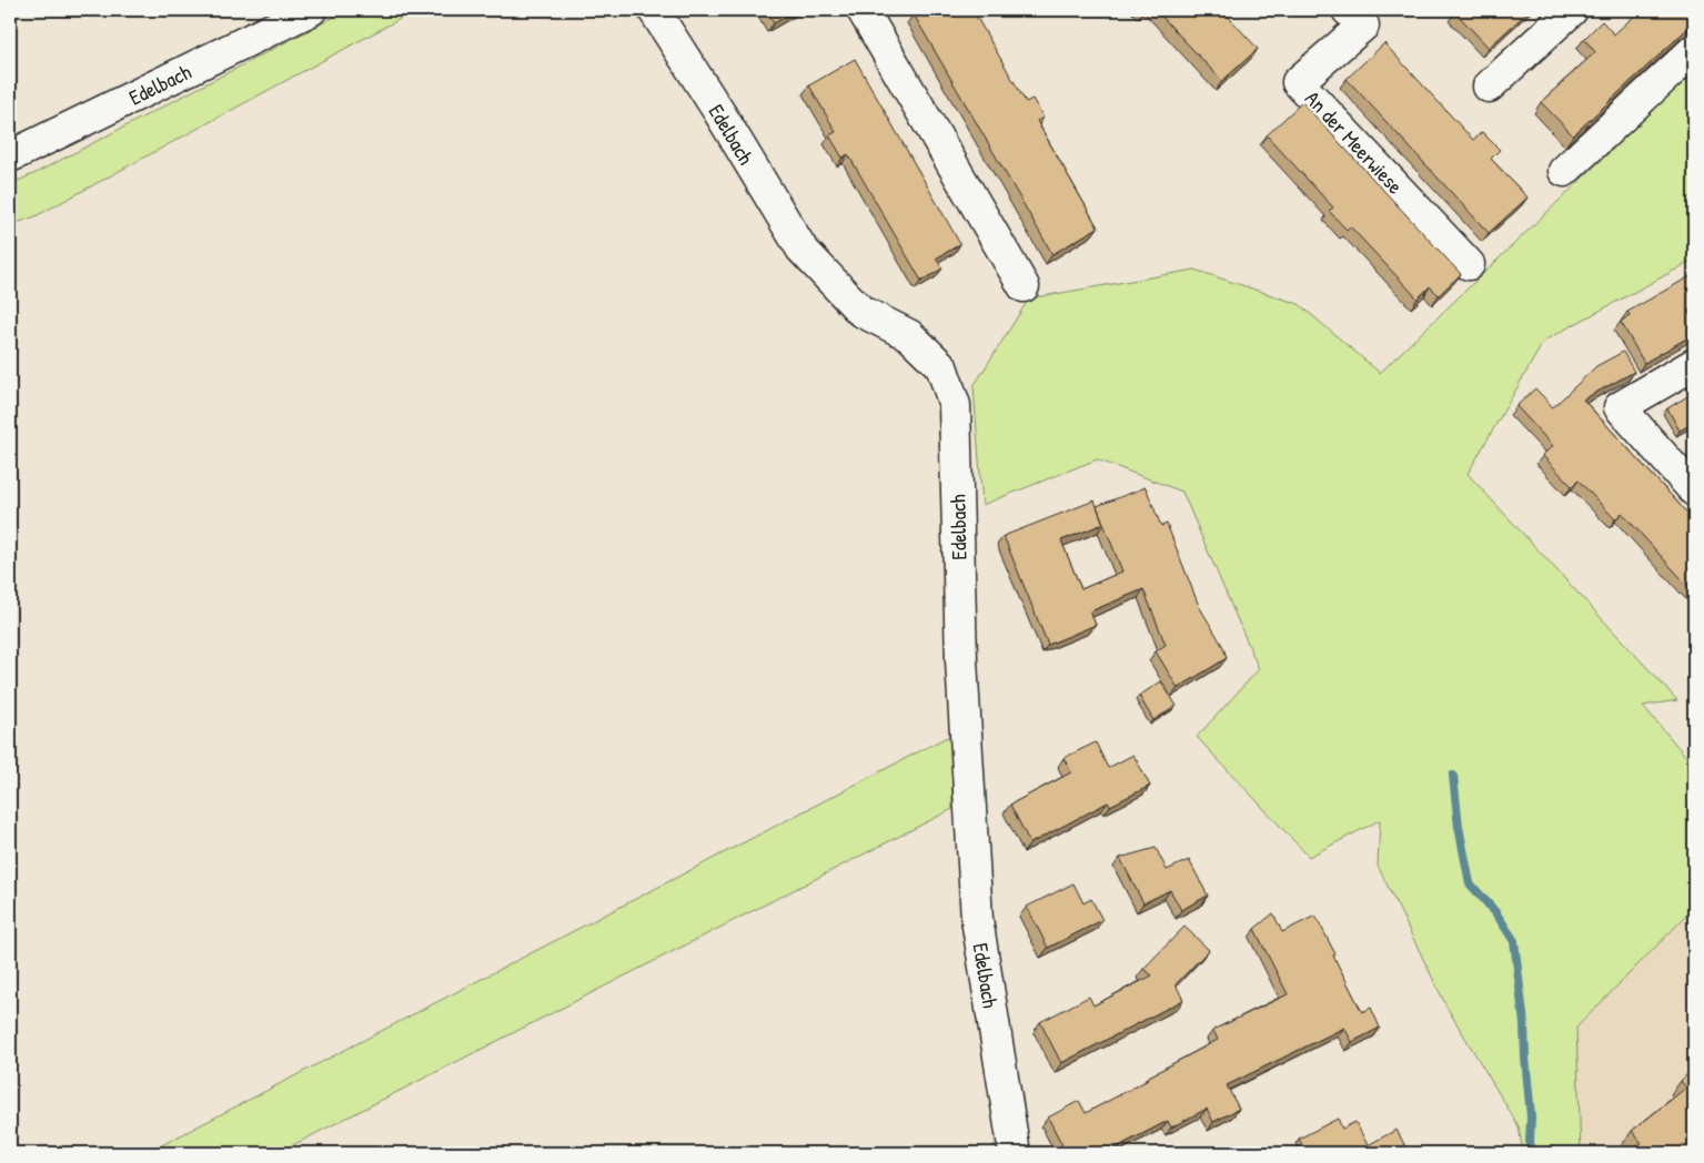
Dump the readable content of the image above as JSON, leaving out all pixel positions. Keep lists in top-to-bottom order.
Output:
{
  "streets": {
    "street": ["Edelbach", "An der Meerwiese"]
  }
}
